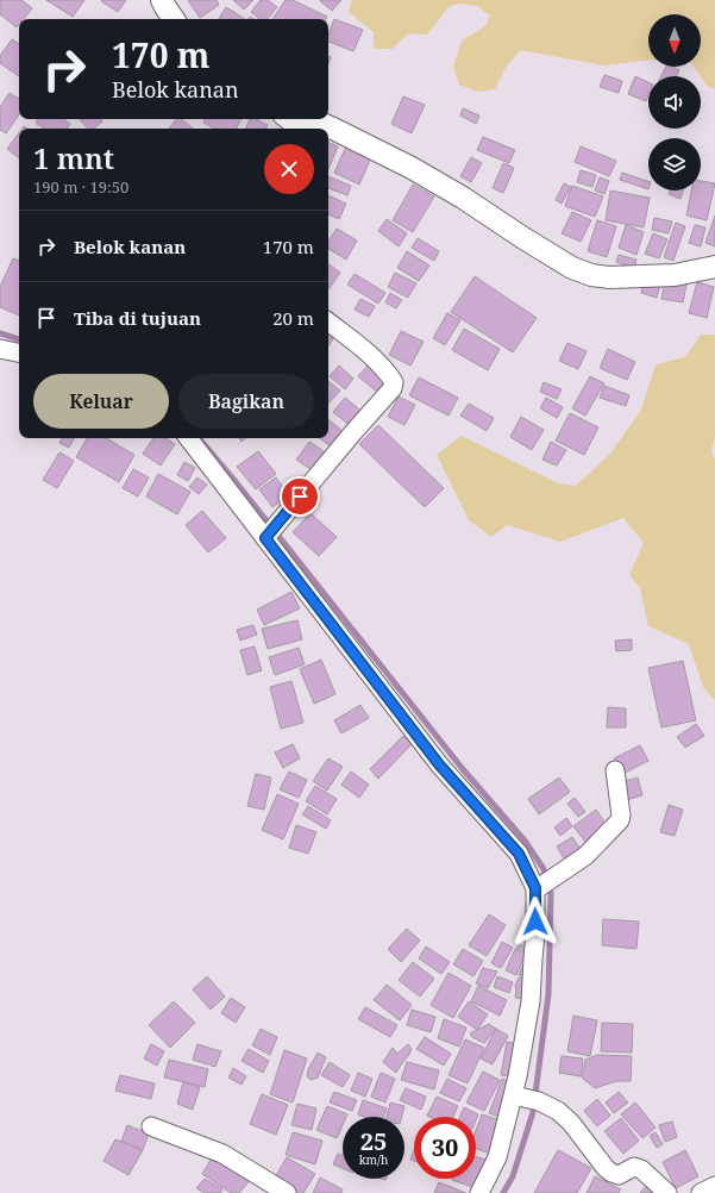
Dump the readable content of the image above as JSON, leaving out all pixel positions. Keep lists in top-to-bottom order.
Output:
{
  "north": "bottom",
  "page": {
    "turn": ["170 m", "Belok kanan"],
    "heading": ["1 mnt", "190 m · 19:50"],
    "list": [
      {
        "name": "Belok kanan",
        "value": "170 m"
      },
      {
        "name": "Tiba di tujuan",
        "value": "20 m"
      }
    ],
    "buttons": ["Keluar", "Bagikan"],
    "speed": "25 km/h",
    "limit": "30"
  }
}
